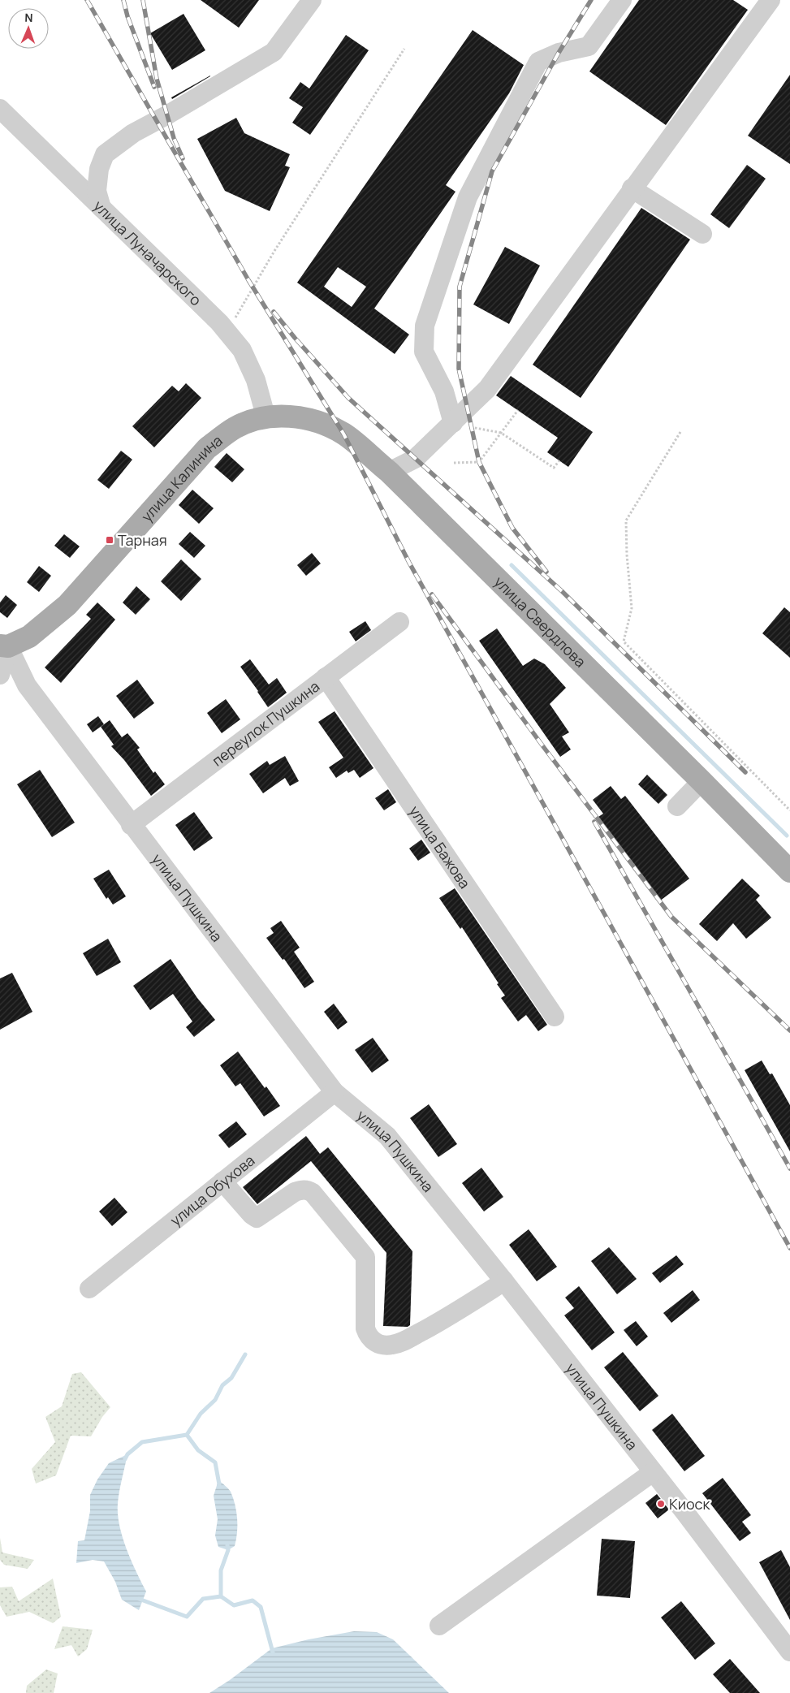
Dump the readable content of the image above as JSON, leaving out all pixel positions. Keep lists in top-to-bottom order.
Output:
{
  "streets": {
    "main road": ["улица Калинина", "улица Свердлова"],
    "street": [
      "улица Луначарского",
      "переулок Пушкина",
      "улица Бажова",
      "улица Пушкина",
      "улица Обухова"
    ]
  },
  "crossings": [
    ["улица Луначарского", "улица Калинина"],
    ["улица Луначарского", "улица Свердлова"],
    ["улица Калинина", "улица Свердлова"],
    ["улица Калинина", "улица Пушкина"],
    ["переулок Пушкина", "улица Бажова"],
    ["переулок Пушкина", "улица Пушкина"],
    ["улица Пушкина", "улица Обухова"]
  ],
  "places": {
    "transit": ["Тарная"],
    "other": ["Киоск"]
  },
  "north": "top"
}
